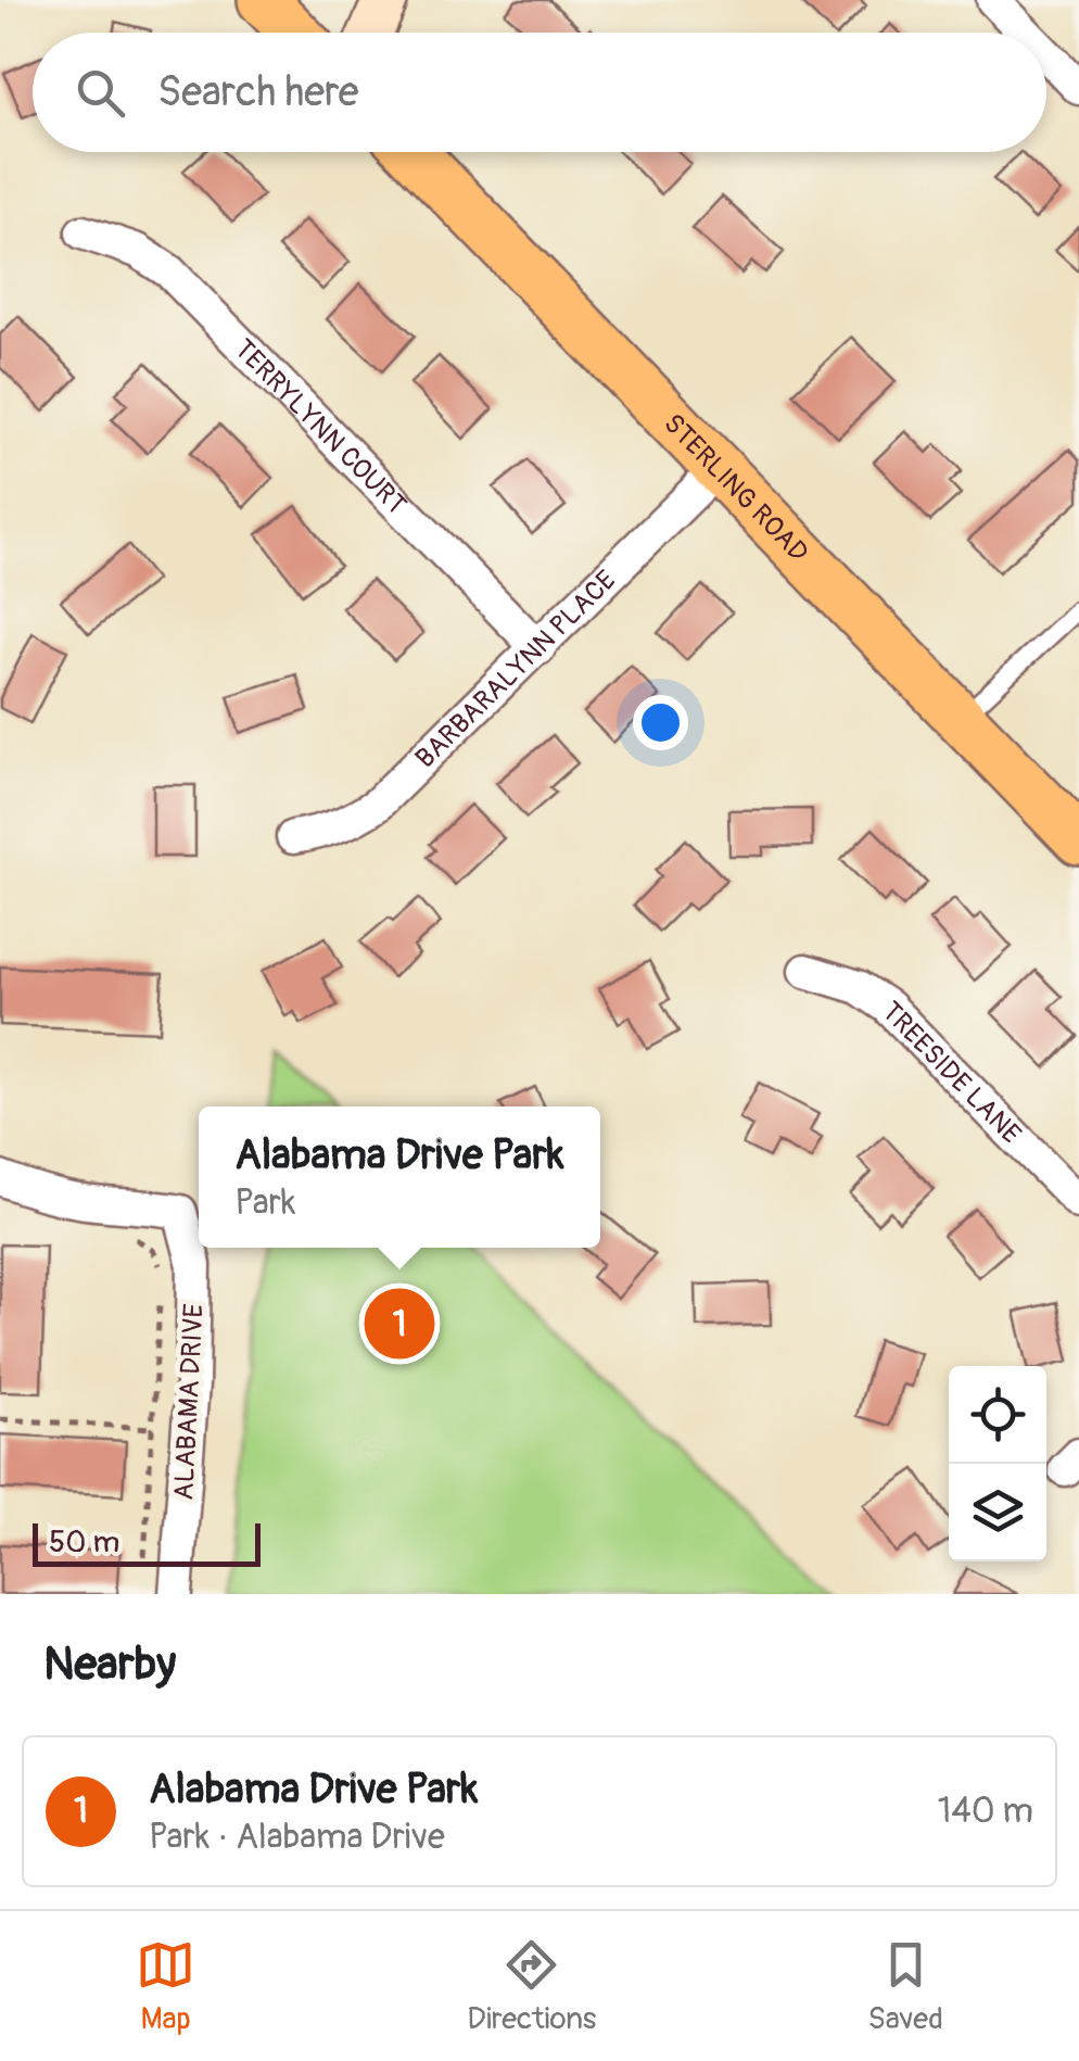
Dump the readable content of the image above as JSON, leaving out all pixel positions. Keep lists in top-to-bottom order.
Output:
{
  "streets": {
    "main road": ["STERLING ROAD"],
    "street": [
      "TERRYLYNN COURT",
      "BARBARALYNN PLACE",
      "TREESIDE LANE",
      "ALABAMA DRIVE"
    ]
  },
  "crossings": [
    ["TERRYLYNN COURT", "BARBARALYNN PLACE"],
    ["STERLING ROAD", "BARBARALYNN PLACE"]
  ],
  "scale_bar": "50 m",
  "page": {
    "search": "Search here",
    "popup": ["Alabama Drive Park", "Park"],
    "pins": "1",
    "scale": "50 m",
    "heading": "Nearby",
    "list": [
      {
        "mark": "1",
        "name": "Alabama Drive Park",
        "note": "Park · Alabama Drive",
        "value": "140 m"
      }
    ],
    "nav": ["Map", "Directions", "Saved"]
  }
}
